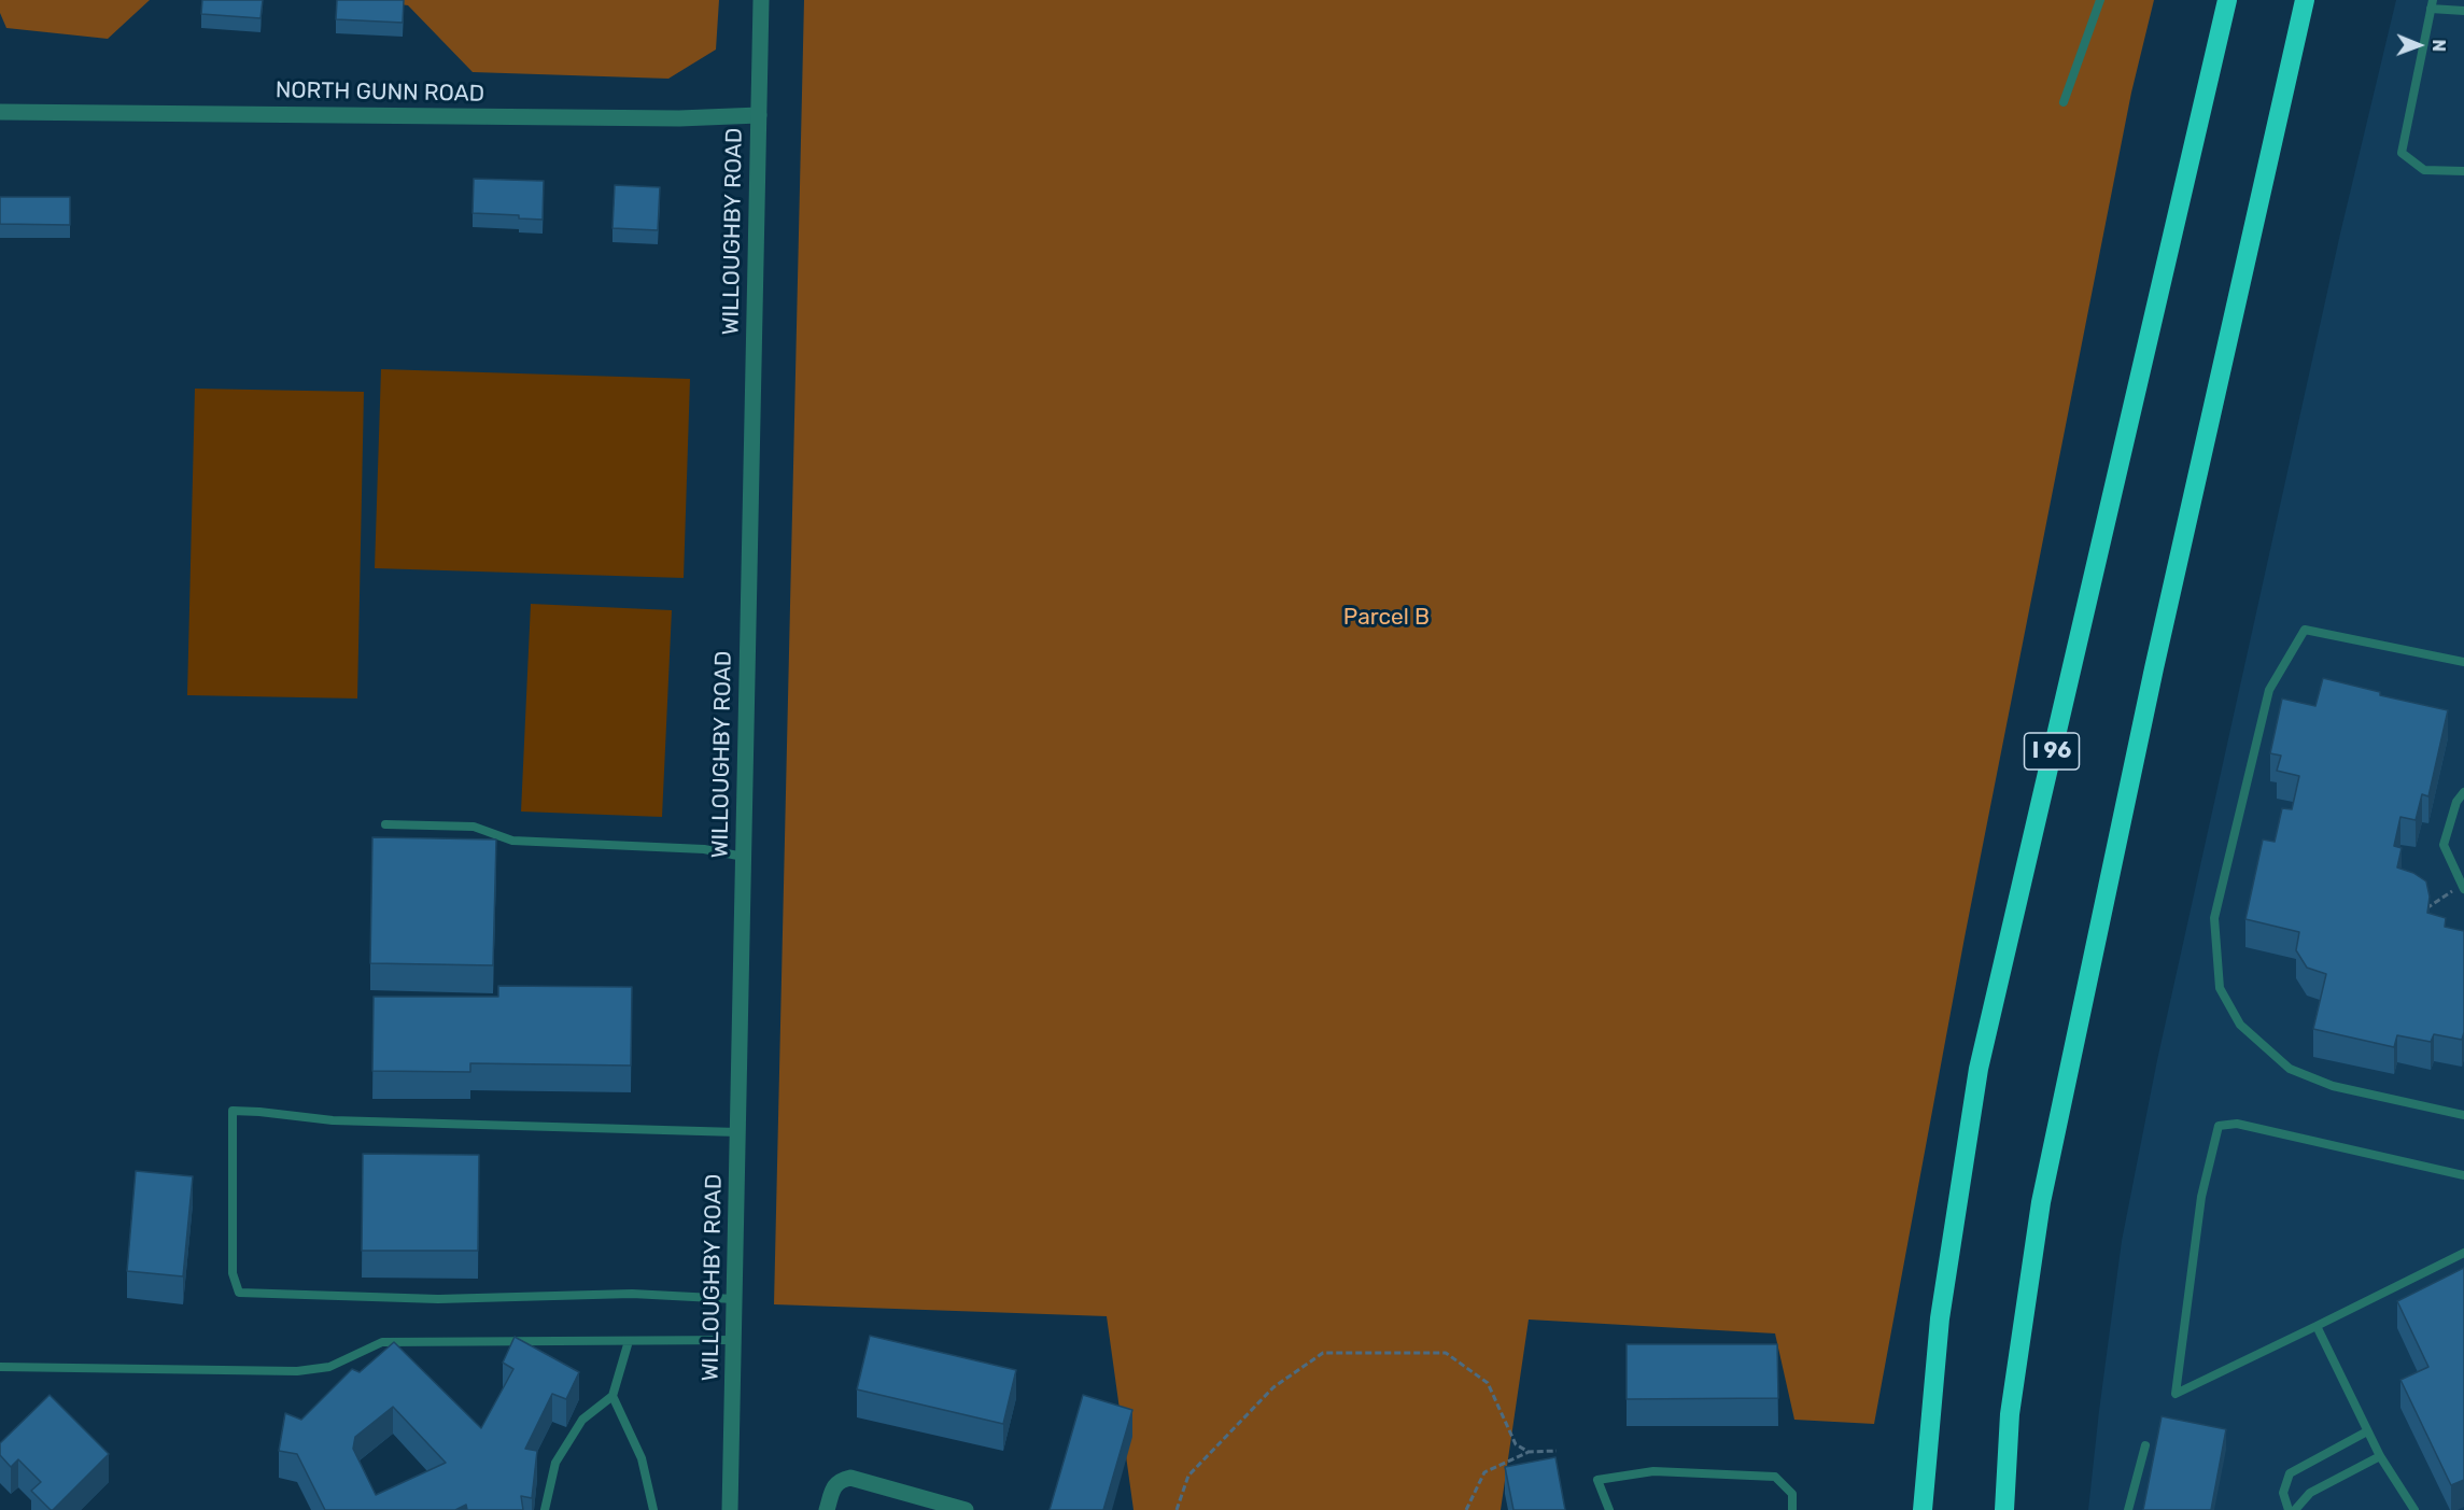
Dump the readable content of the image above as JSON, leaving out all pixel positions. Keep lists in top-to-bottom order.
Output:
{
  "streets": {
    "highway": ["I 96"],
    "street": ["NORTH GUNN ROAD", "WILLOUGHBY ROAD"]
  },
  "crossings": [
    ["NORTH GUNN ROAD", "WILLOUGHBY ROAD"]
  ],
  "parks": ["Parcel B"],
  "north": "right"
}
